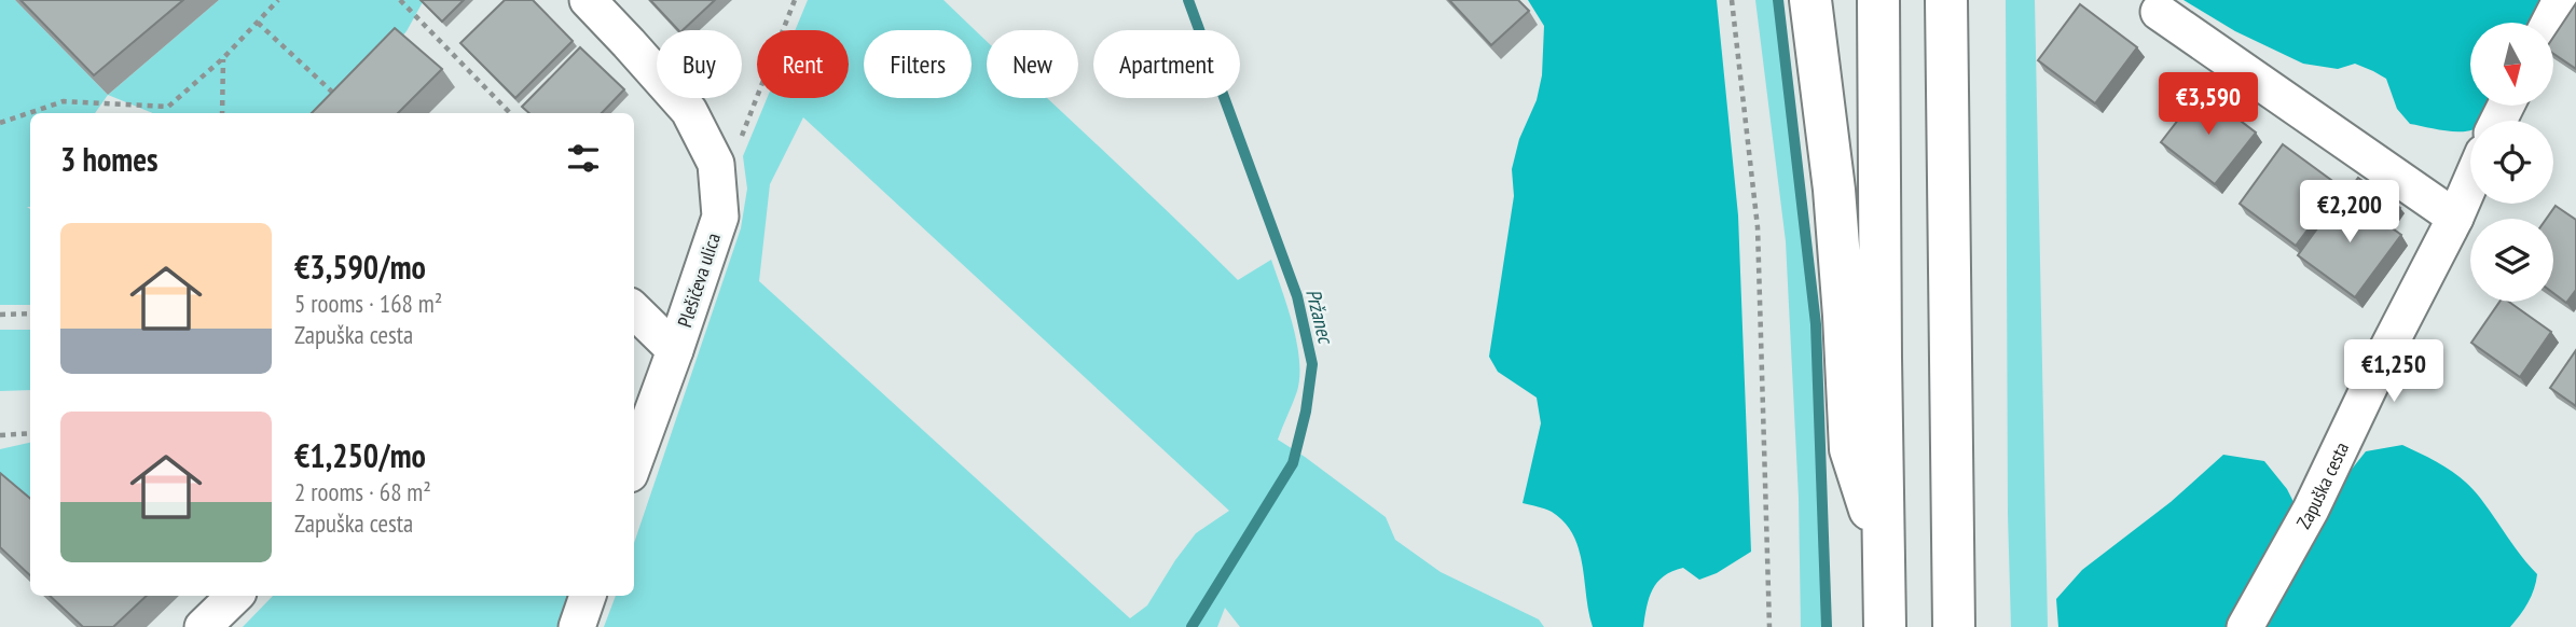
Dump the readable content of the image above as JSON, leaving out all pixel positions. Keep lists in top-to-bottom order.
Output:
{
  "streets": {
    "street": ["Plešičeva ulica", "Zapuška cesta"]
  },
  "water": ["Pržanec"],
  "north": "bottom",
  "page": {
    "chip": [
      "Buy",
      "Rent",
      "Filters",
      "New",
      "Apartment"
    ],
    "price": ["€3,590", "€2,200", "€1,250"],
    "heading": "3 homes",
    "list": [
      {
        "name": "€3,590/mo",
        "note": "5 rooms · 168 m² · Zapuška cesta"
      },
      {
        "name": "€1,250/mo",
        "note": "2 rooms · 68 m² · Zapuška cesta"
      }
    ]
  }
}
